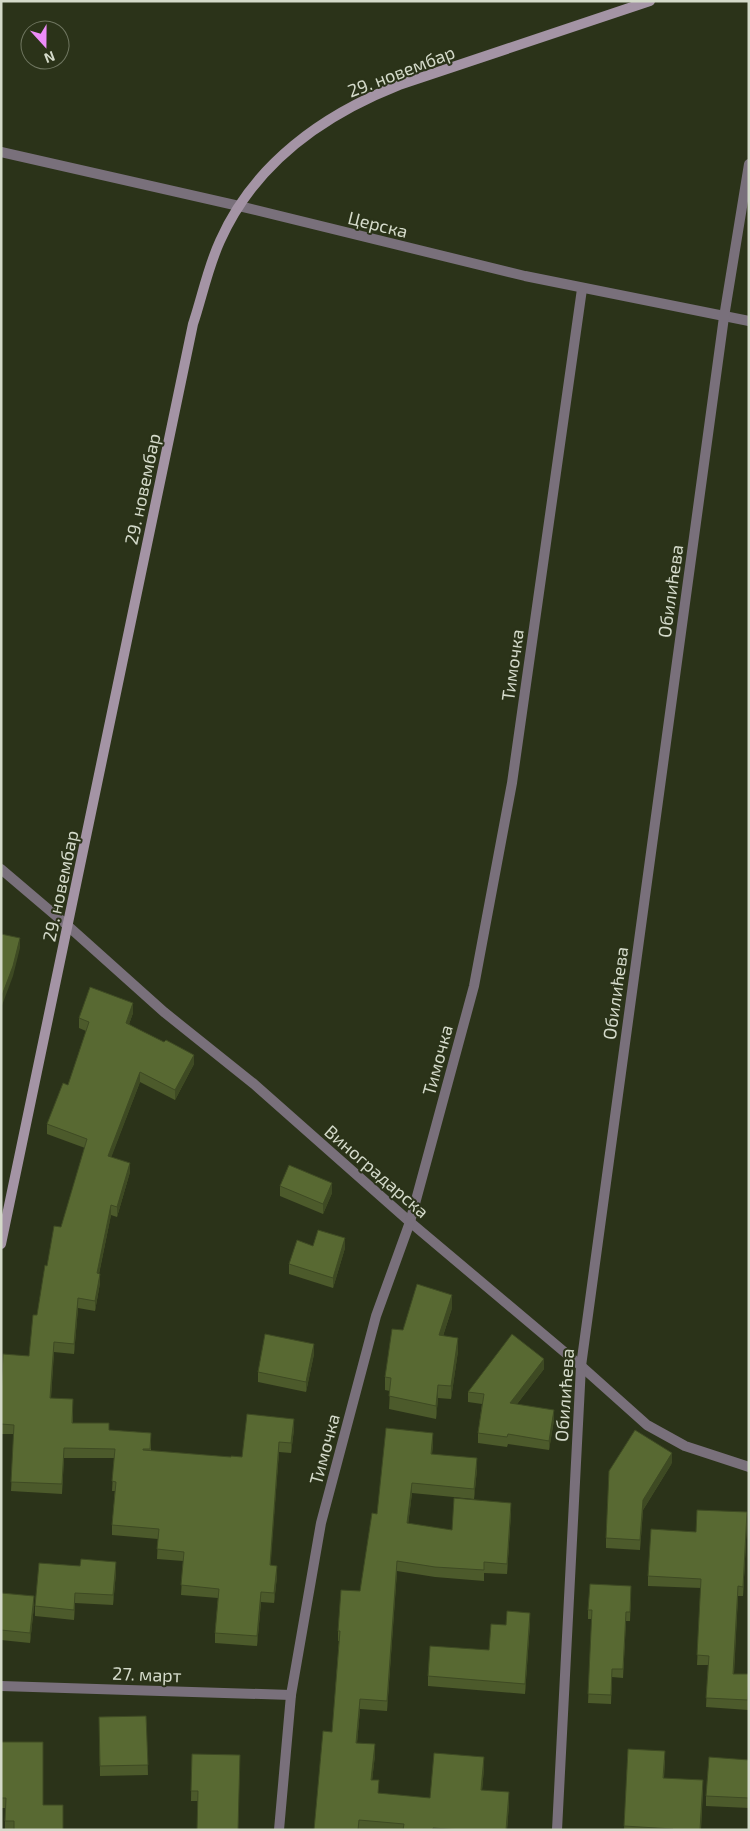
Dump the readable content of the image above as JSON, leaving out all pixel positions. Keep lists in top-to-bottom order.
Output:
{
  "streets": {
    "main road": ["29. новембар"],
    "street": [
      "Церска",
      "Обилићева",
      "Тимочка",
      "Виноградарска",
      "27. март"
    ]
  },
  "crossings": [
    ["29. новембар", "Церска"],
    ["29. новембар", "Виноградарска"],
    ["Церска", "Обилићева"],
    ["Церска", "Тимочка"],
    ["Обилићева", "Виноградарска"],
    ["Тимочка", "Виноградарска"],
    ["Тимочка", "27. март"]
  ],
  "north": "bottom"
}
